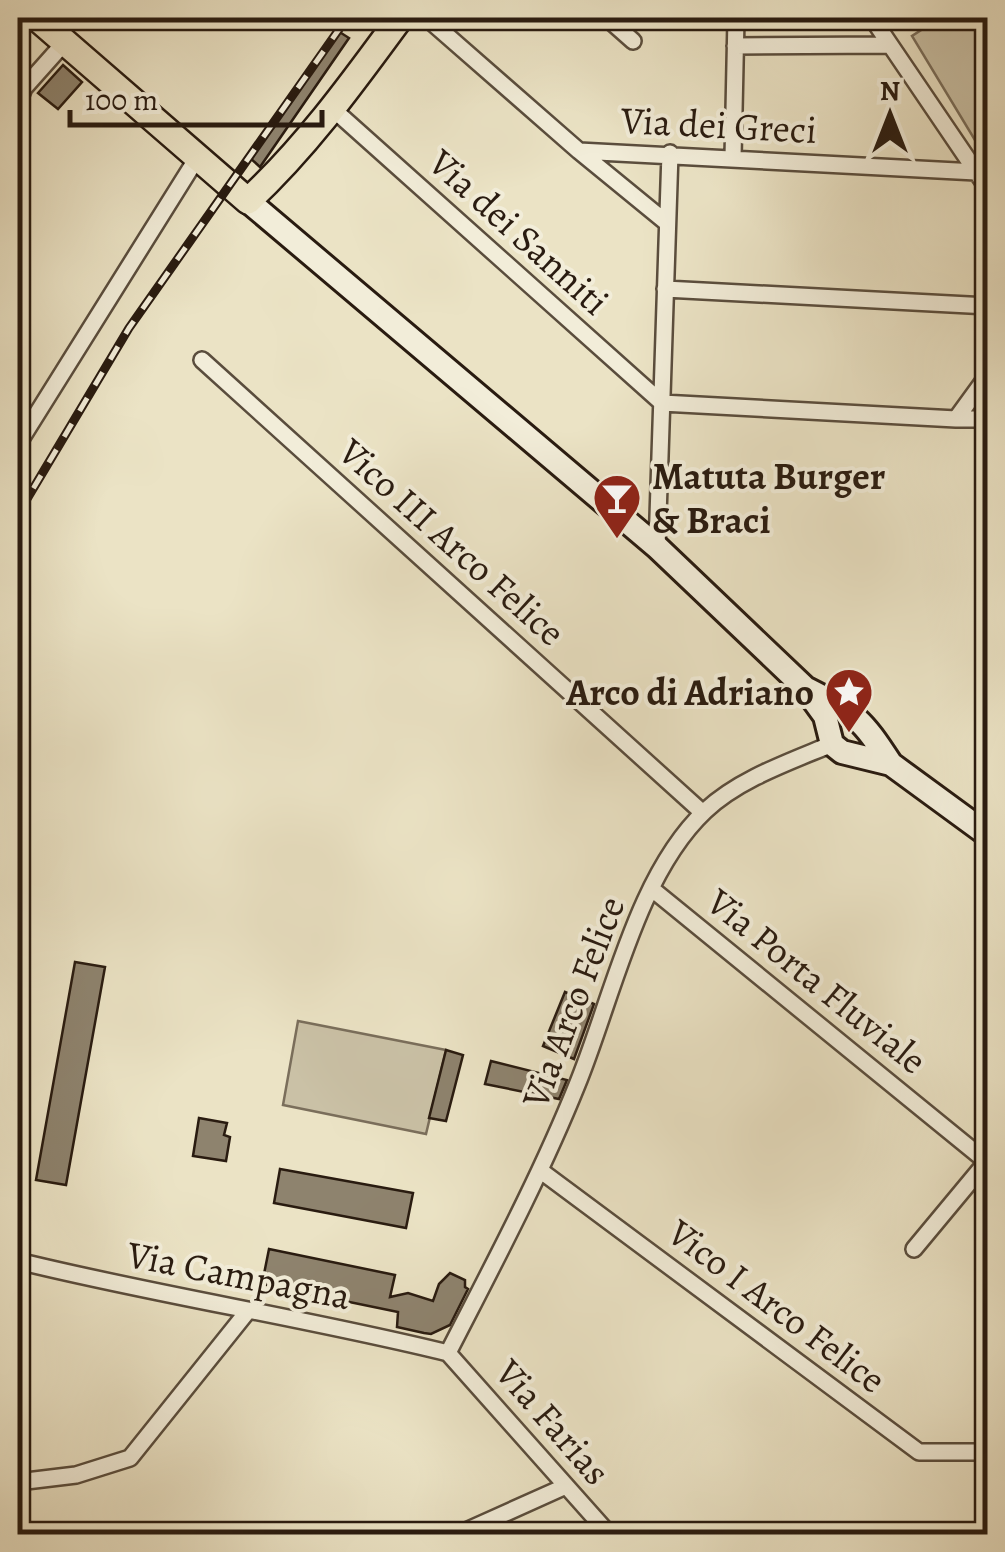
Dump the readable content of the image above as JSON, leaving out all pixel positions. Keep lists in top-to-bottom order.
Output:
{
  "streets": {
    "street": [
      "Via dei Greci",
      "Via dei Sanniti",
      "Vico III Arco Felice",
      "Via Porta Fluviale",
      "Via Arco Felice",
      "Via Campagna",
      "Vico I Arco Felice",
      "Via Farias"
    ]
  },
  "crossings": [
    ["Vico III Arco Felice", "Via Arco Felice"],
    ["Via Porta Fluviale", "Via Arco Felice"],
    ["Via Arco Felice", "Via Campagna"],
    ["Via Arco Felice", "Vico I Arco Felice"],
    ["Via Arco Felice", "Via Farias"],
    ["Via Campagna", "Via Farias"]
  ],
  "places": {
    "bar": ["Matuta Burger & Braci"],
    "place": ["Arco di Adriano"]
  },
  "scale_bar": "100 m",
  "north": "top"
}
